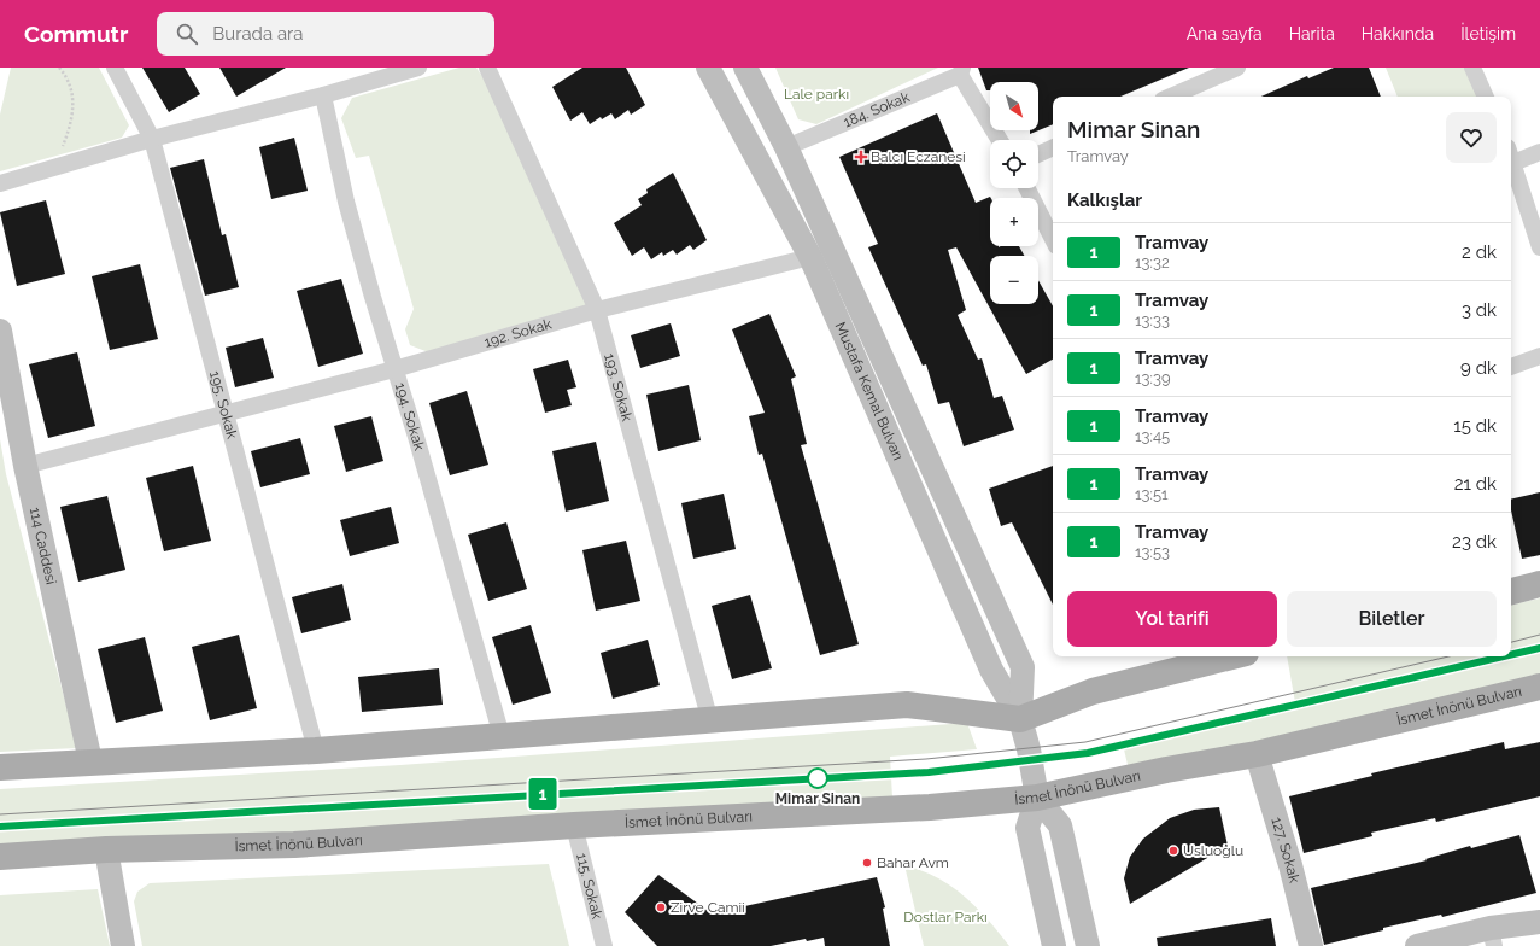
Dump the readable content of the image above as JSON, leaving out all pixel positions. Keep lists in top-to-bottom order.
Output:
{
  "streets": {
    "main road": [
      "Mustafa Kemal Bulvarı",
      "114 Caddesi",
      "İsmet İnönü Bulvarı",
      "127. Sokak"
    ],
    "street": [
      "184. Sokak",
      "192. Sokak",
      "193. Sokak",
      "195. Sokak",
      "194. Sokak",
      "115. Sokak"
    ]
  },
  "crossings": [
    ["184. Sokak", "Mustafa Kemal Bulvarı"],
    ["192. Sokak", "193. Sokak"],
    ["192. Sokak", "Mustafa Kemal Bulvarı"],
    ["192. Sokak", "195. Sokak"],
    ["192. Sokak", "194. Sokak"],
    ["192. Sokak", "114 Caddesi"],
    ["Mustafa Kemal Bulvarı", "İsmet İnönü Bulvarı"],
    ["İsmet İnönü Bulvarı", "127. Sokak"],
    ["İsmet İnönü Bulvarı", "115. Sokak"]
  ],
  "parks": ["Lale parkı", "Dostlar Parkı"],
  "places": {
    "health": ["Balcı Eczanesi"],
    "other": [
      "Mimar Sinan",
      "Usluoğlu",
      "Bahar Avm",
      "Zirve Camii"
    ]
  },
  "lines": ["tram line 1"],
  "north": "bottom right",
  "page": {
    "header": "Commutr",
    "search": "Burada ara",
    "nav": [
      "Ana sayfa",
      "Harita",
      "Hakkında",
      "İletişim"
    ],
    "on_map": "1",
    "map_buttons": ["+", "−"],
    "heading": [
      ["Mimar Sinan", "Tramvay"],
      "Kalkışlar"
    ],
    "list": [
      {
        "mark": "1",
        "name": "Tramvay",
        "note": "13:32",
        "value": "2 dk"
      },
      {
        "mark": "1",
        "name": "Tramvay",
        "note": "13:33",
        "value": "3 dk"
      },
      {
        "mark": "1",
        "name": "Tramvay",
        "note": "13:39",
        "value": "9 dk"
      },
      {
        "mark": "1",
        "name": "Tramvay",
        "note": "13:45",
        "value": "15 dk"
      },
      {
        "mark": "1",
        "name": "Tramvay",
        "note": "13:51",
        "value": "21 dk"
      },
      {
        "mark": "1",
        "name": "Tramvay",
        "note": "13:53",
        "value": "23 dk"
      }
    ],
    "buttons": ["Yol tarifi", "Biletler"]
  }
}
